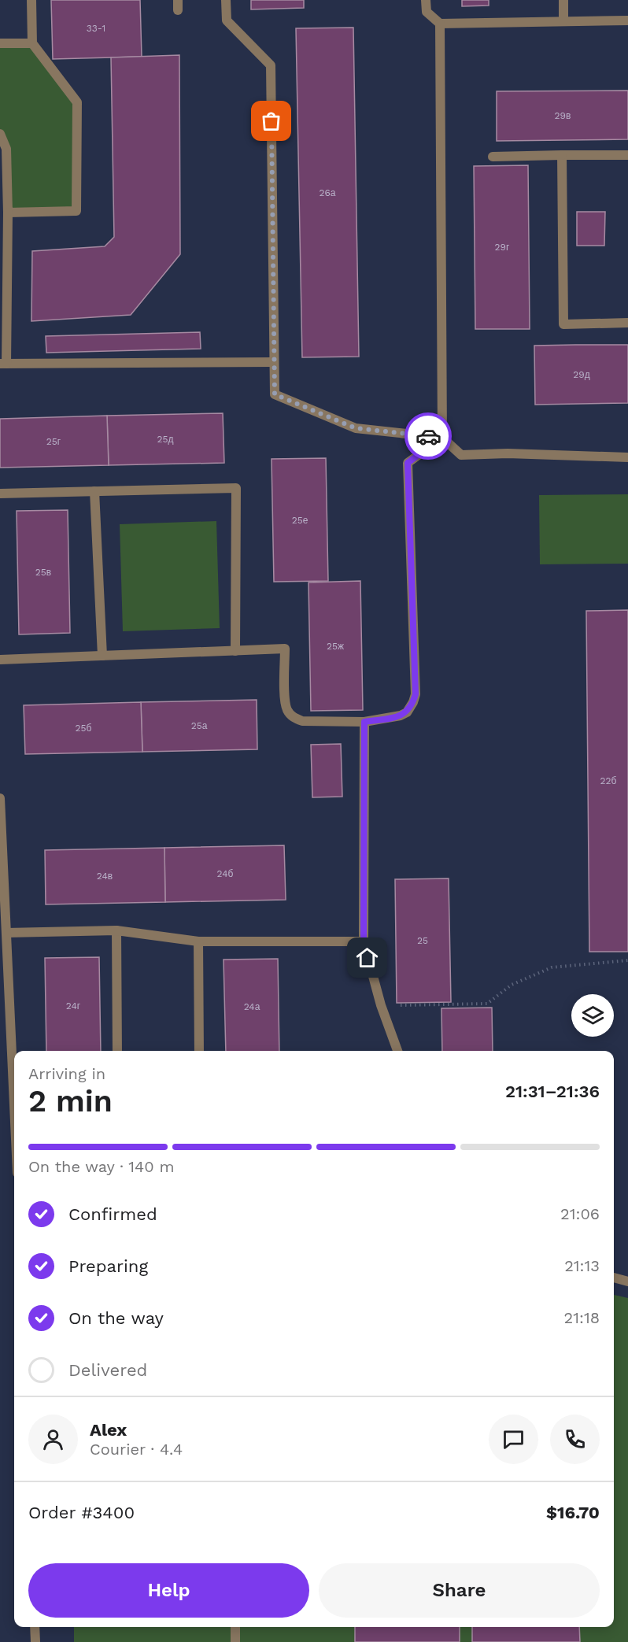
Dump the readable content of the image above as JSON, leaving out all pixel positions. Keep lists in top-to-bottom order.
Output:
{
  "house_numbers": [
    "33-1",
    "29в",
    "26а",
    "29г",
    "29д",
    "25д",
    "25г",
    "25е",
    "25в",
    "25ж",
    "25а",
    "25б",
    "22б",
    "24б",
    "24в",
    "25",
    "24г",
    "24а"
  ],
  "page": {
    "heading": ["2 min", "Arriving in", "21:31–21:36"],
    "panel": [
      "Alex",
      "Courier · 4.4",
      "Order #3400",
      "$16.70"
    ],
    "bar": "On the way · 140 m",
    "list": [
      ["Confirmed", "21:06"],
      ["Preparing", "21:13"],
      ["On the way", "21:18"],
      "Delivered"
    ],
    "buttons": ["Help", "Share"]
  }
}
